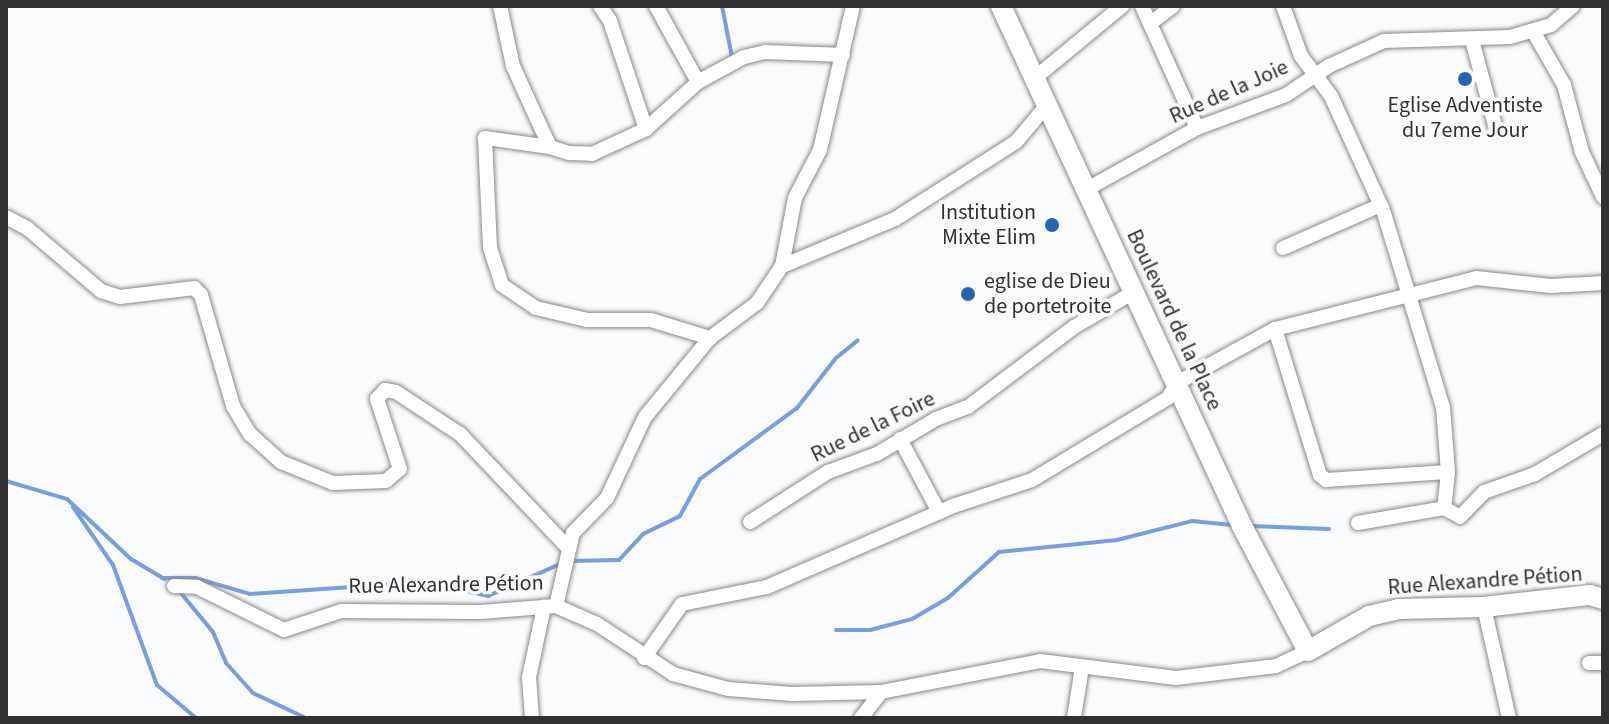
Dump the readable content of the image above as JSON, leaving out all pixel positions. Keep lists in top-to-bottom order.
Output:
{
  "streets": {
    "street": [
      "Rue de la Joie",
      "Boulevard de la Place",
      "Rue de la Foire",
      "Rue Alexandre Pétion"
    ]
  },
  "crossings": [
    ["Rue de la Joie", "Boulevard de la Place"],
    ["Boulevard de la Place", "Rue de la Foire"],
    ["Boulevard de la Place", "Rue Alexandre Pétion"]
  ],
  "places": ["Eglise Adventiste du 7eme Jour", "Institution Mixte Elim", "eglise de Dieu de portetroite"]
}
